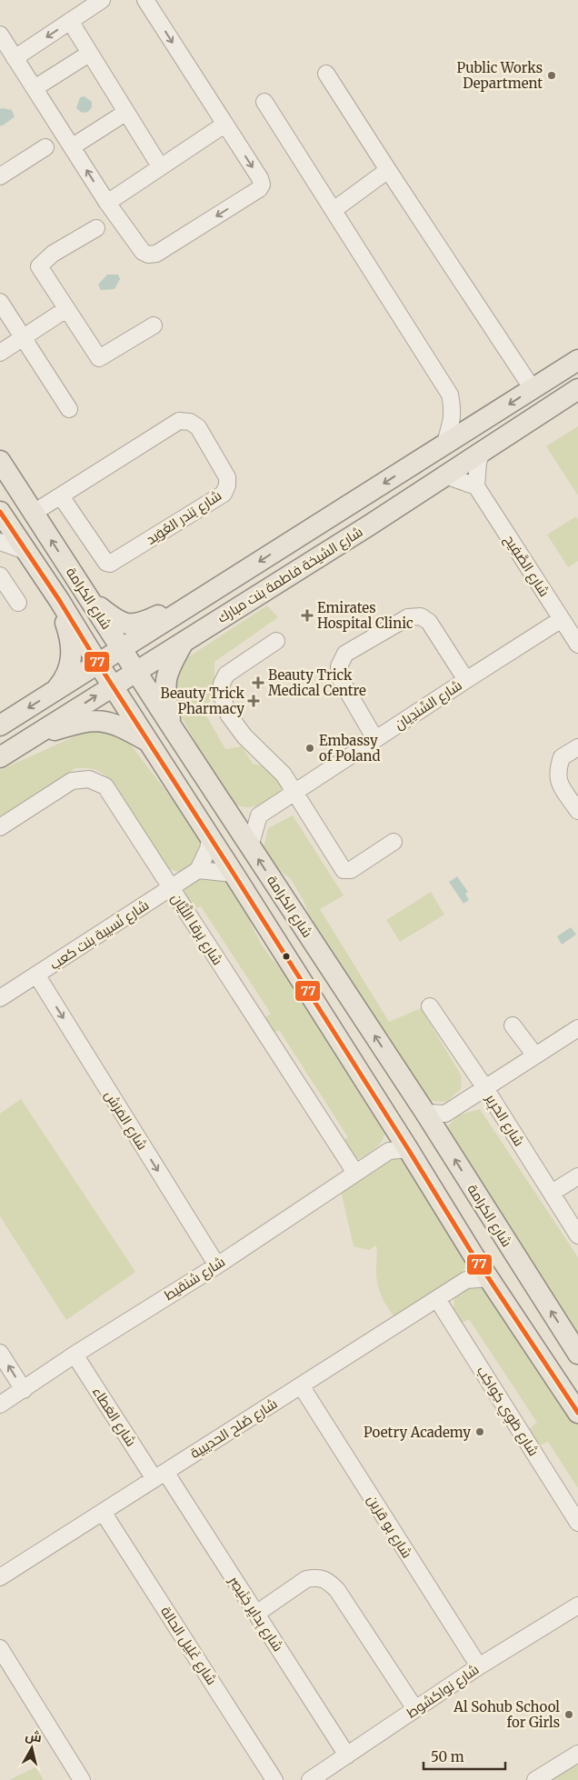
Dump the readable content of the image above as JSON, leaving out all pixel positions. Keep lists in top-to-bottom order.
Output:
{
  "streets": {
    "main road": ["شارع الشيخة فاطمة بنت مبارك", "شارع الكرامة"],
    "street": [
      "شارع بَندر العُوَيد",
      "شارع الصَّفِيح",
      "شارع السِّندِيان",
      "شارع بَرقا اللَّيَّان",
      "شارع نُسيبة بنت كعب",
      "شارع المَرَش",
      "شارع الحَرِير",
      "شارع شنقيط",
      "شارع طَوِي كِواكِب",
      "شارع العَطاء",
      "شارع صُلح الحديبية",
      "شارع بو قرَين",
      "شارع بِدايِر خِنَيصِر",
      "شارع غَلِيل الحالة",
      "شارع نواكشوط"
    ]
  },
  "crossings": [
    ["شارع بَندر العُوَيد", "شارع الكرامة"],
    ["شارع الصَّفِيح", "شارع السِّندِيان"],
    ["شارع الشيخة فاطمة بنت مبارك", "شارع الكرامة"],
    ["شارع الكرامة", "شارع شنقيط"],
    ["شارع الكرامة", "شارع صُلح الحديبية"],
    ["شارع بَرقا اللَّيَّان", "شارع نُسيبة بنت كعب"],
    ["شارع بَرقا اللَّيَّان", "شارع شنقيط"],
    ["شارع نُسيبة بنت كعب", "شارع المَرَش"],
    ["شارع المَرَش", "شارع شنقيط"],
    ["شارع شنقيط", "شارع العَطاء"],
    ["شارع طَوِي كِواكِب", "شارع صُلح الحديبية"],
    ["شارع العَطاء", "شارع صُلح الحديبية"],
    ["شارع العَطاء", "شارع بِدايِر خِنَيصِر"],
    ["شارع صُلح الحديبية", "شارع بو قرَين"],
    ["شارع صُلح الحديبية", "شارع بِدايِر خِنَيصِر"],
    ["شارع صُلح الحديبية", "شارع غَلِيل الحالة"],
    ["شارع بو قرَين", "شارع نواكشوط"],
    ["شارع بِدايِر خِنَيصِر", "شارع نواكشوط"]
  ],
  "one_way": ["شارع المَرَش"],
  "places": {
    "other": [
      "Public Works Department",
      "Embassy of Poland",
      "Poetry Academy",
      "Al Sohub School for Girls"
    ],
    "health": ["Emirates Hospital Clinic", "Beauty Trick Medical Centre", "Beauty Trick Pharmacy"]
  },
  "lines": ["transit line 77"],
  "scale_bar": "50 m",
  "north": "top"
}
